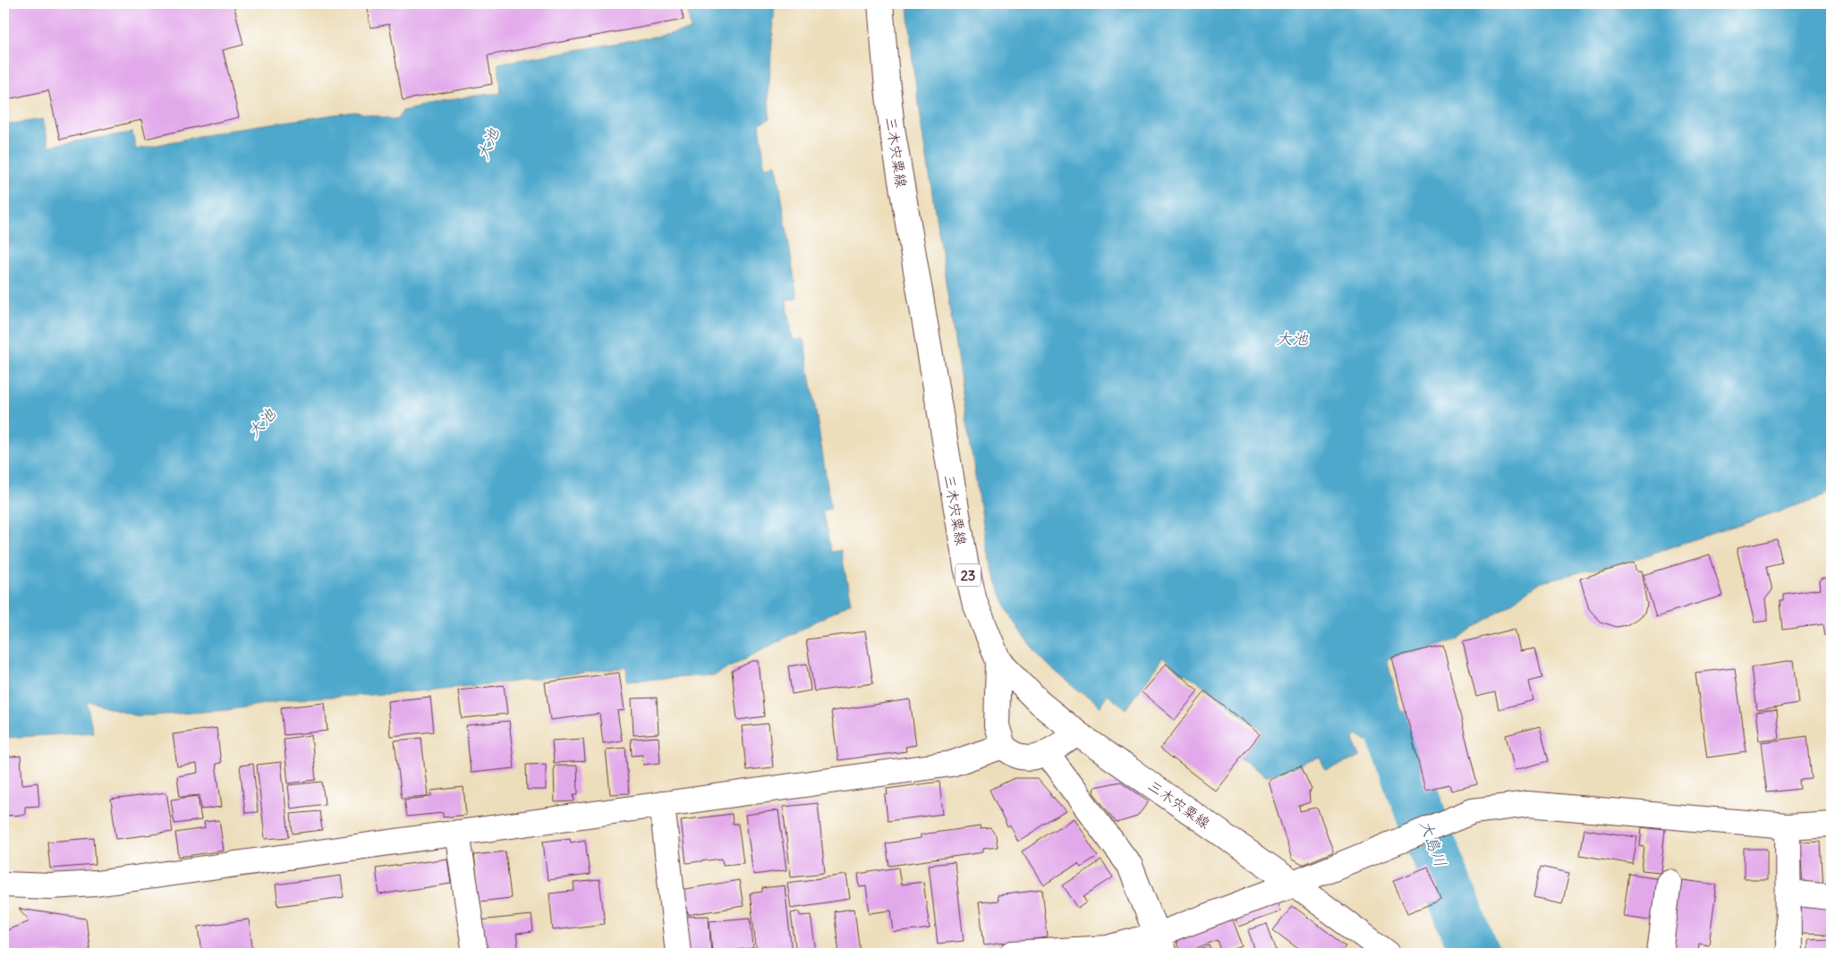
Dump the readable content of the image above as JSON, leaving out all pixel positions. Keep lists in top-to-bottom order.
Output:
{
  "streets": {
    "street": ["三木宍粟線", "23"]
  },
  "water": ["大池", "大島川"]
}
